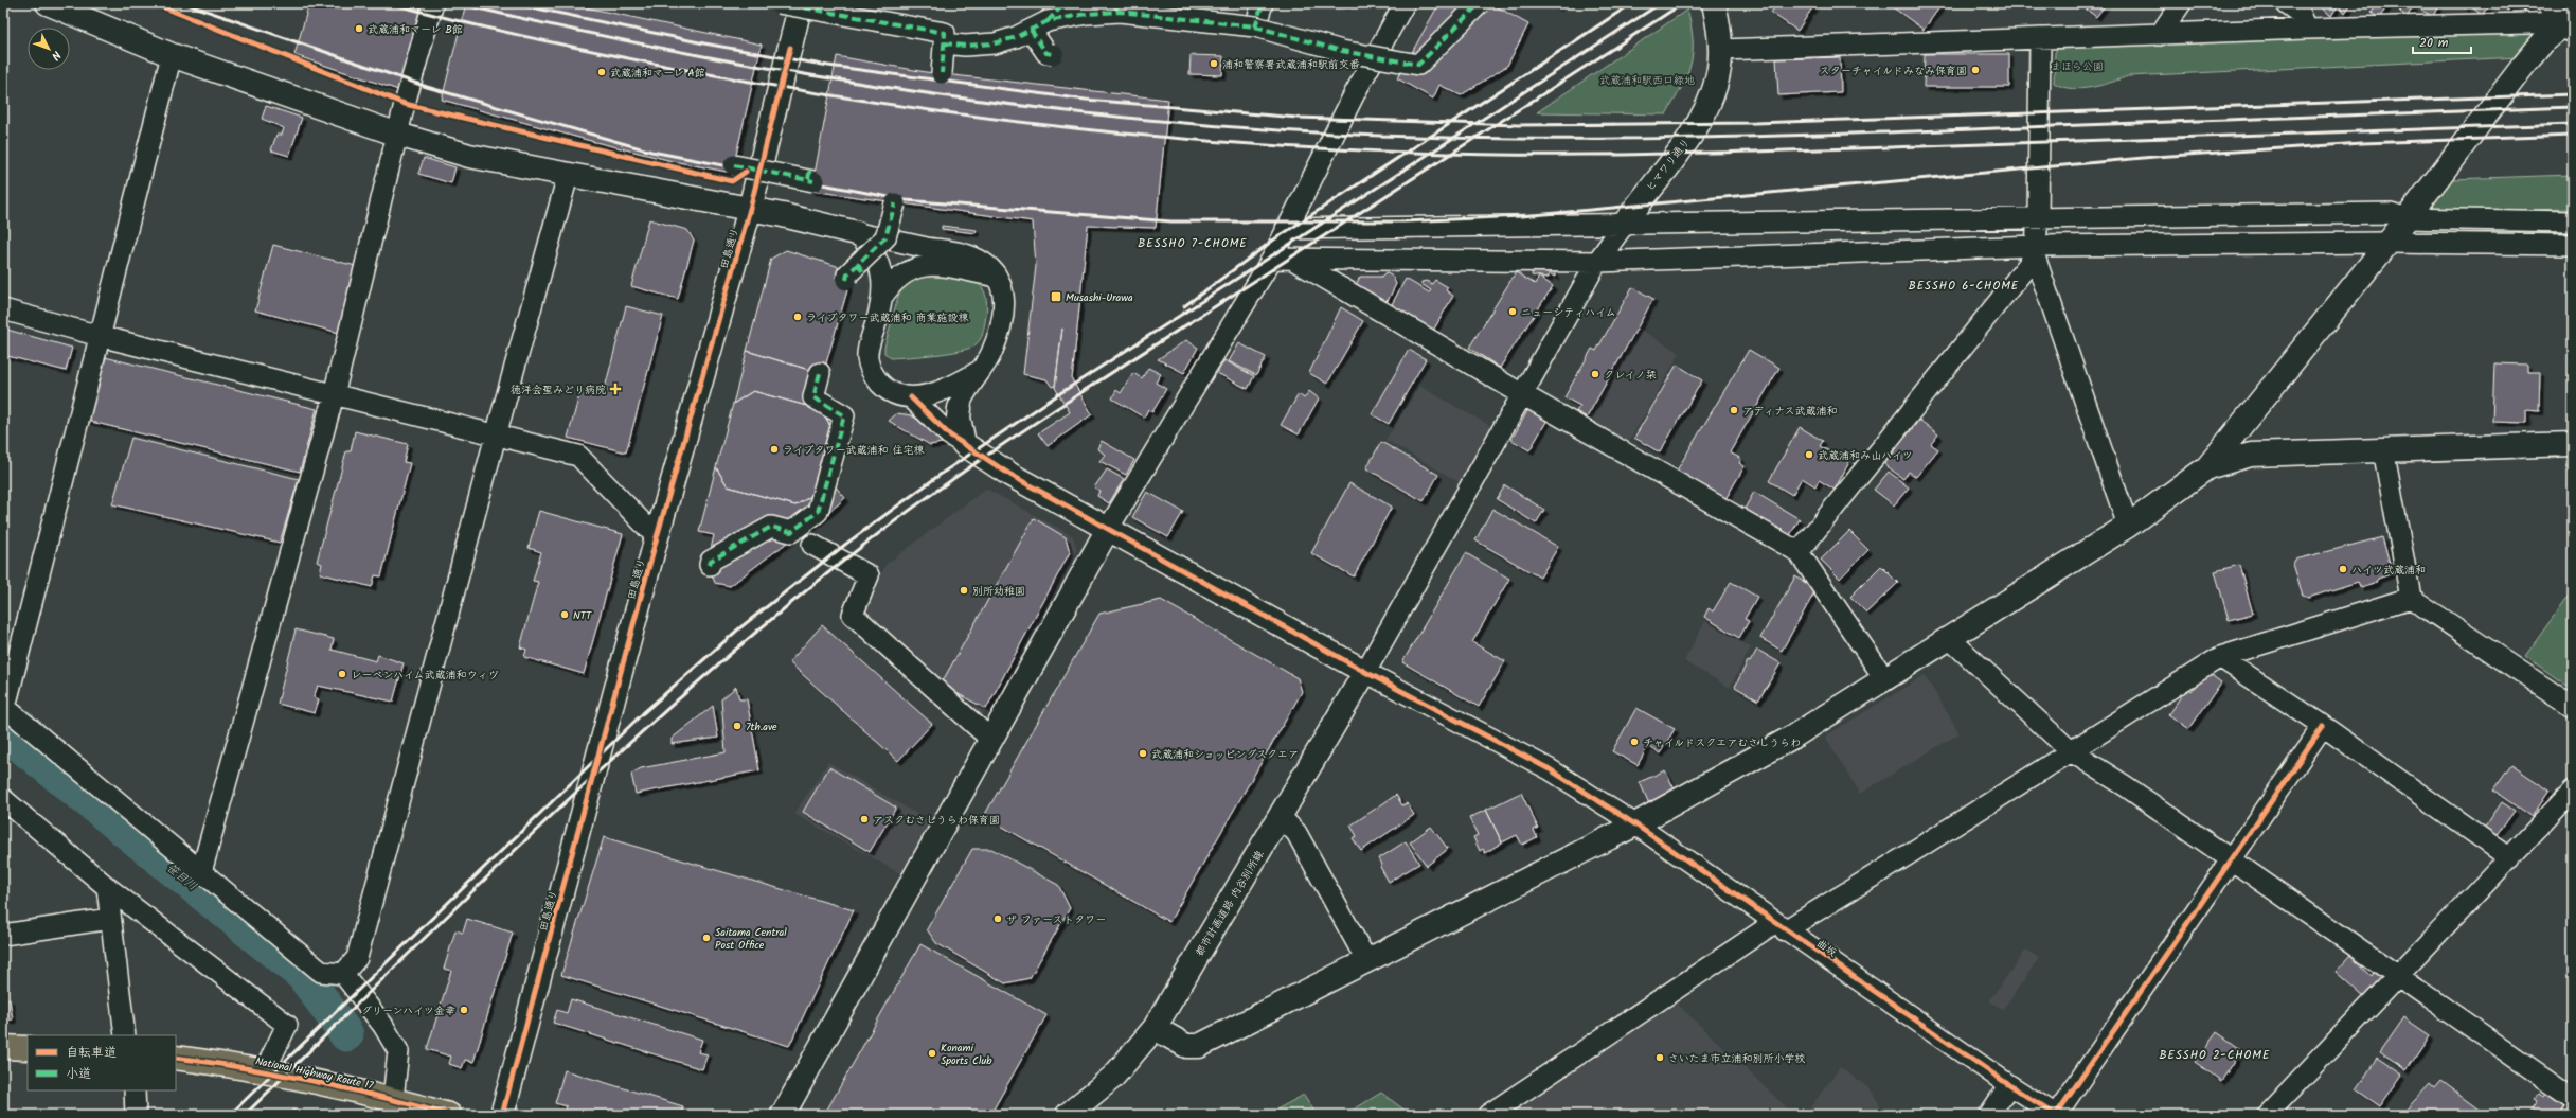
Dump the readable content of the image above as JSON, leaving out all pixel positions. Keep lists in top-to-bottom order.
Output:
{
  "streets": {
    "highway": ["National Highway Route 17"],
    "street": [
      "ヒマワリ通り",
      "田島通り",
      "都市計画道路 内谷別所線",
      "曲坂"
    ]
  },
  "crossings": [
    ["都市計画道路 内谷別所線", "曲坂"]
  ],
  "districts": ["BESSHO 7-CHOME", "BESSHO 6-CHOME", "BESSHO 2-CHOME"],
  "water": ["笹目川"],
  "parks": ["まほら公園", "武蔵浦和駅西口緑地"],
  "places": {
    "other": [
      "武蔵浦和マーレ B館",
      "浦和警察署武蔵浦和駅前交番",
      "スターチャイルドみなみ保育園",
      "武蔵浦和マーレ A館",
      "ニューシティハイム",
      "ライブタワー武蔵浦和 商業施設棟",
      "クレイノ栞",
      "アディナス武蔵浦和",
      "ライブタワー武蔵浦和 住宅棟",
      "武蔵浦和み山ハイツ",
      "ハイツ武蔵浦和",
      "別所幼稚園",
      "NTT",
      "レーベンハイム武蔵浦和ウィヴ",
      "7th.ave",
      "チャイルドスクエアむさしうらわ",
      "武蔵浦和ショッピングスクエア",
      "アスクむさしうらわ保育園",
      "ザ ファーストタワー",
      "Saitama Central Post Office",
      "グリーンハイツ金幸",
      "Konami Sports Club",
      "さいたま市立浦和別所小学校"
    ],
    "transit": ["Musashi-Urawa"],
    "health": ["徳洋会聖みどり病院"]
  },
  "legend": ["自転車道", "小道"],
  "scale_bar": "20 m",
  "north": "bottom right"
}
